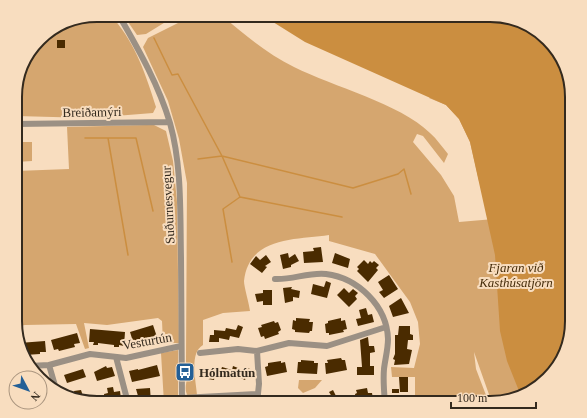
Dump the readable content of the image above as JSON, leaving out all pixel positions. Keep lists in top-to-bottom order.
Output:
{
  "streets": {
    "street": ["Breiðamýri", "Suðurnesvegur", "Vesturtún"]
  },
  "crossings": [
    ["Breiðamýri", "Suðurnesvegur"],
    ["Suðurnesvegur", "Vesturtún"]
  ],
  "parks": ["Fjaran við Kasthúsatjörn"],
  "places": {
    "bus stop": ["Hólmatún"]
  },
  "scale_bar": "100 m",
  "north": "bottom right"
}
